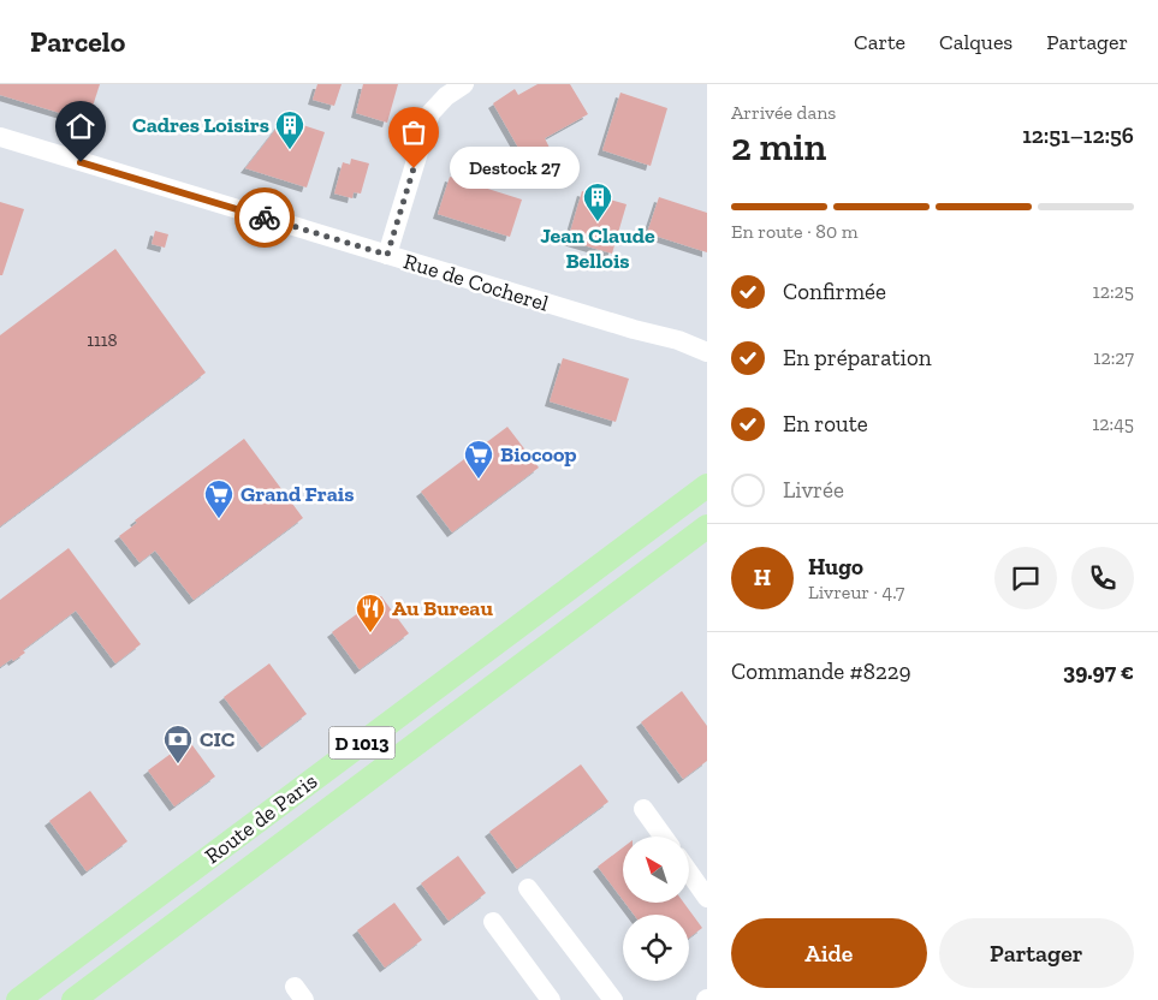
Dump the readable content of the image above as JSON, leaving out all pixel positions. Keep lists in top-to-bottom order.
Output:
{
  "streets": {
    "main road": ["D 1013", "Route de Paris"],
    "street": ["Rue de Cocherel"]
  },
  "places": {
    "building": ["Cadres Loisirs", "Jean Claude Bellois"],
    "other": ["Destock 27"],
    "supermarket": ["Biocoop", "Grand Frais"],
    "restaurant": ["Au Bureau"],
    "bank": ["CIC"]
  },
  "house_numbers": ["1118"],
  "north": "top left",
  "page": {
    "header": "Parcelo",
    "nav": ["Carte", "Calques", "Partager"],
    "heading": ["2 min", "Arrivée dans", "12:51–12:56"],
    "panel": [
      "Hugo",
      "Livreur · 4.7",
      "Commande #8229",
      "39.97 €"
    ],
    "bubble": "Destock 27",
    "bar": "En route · 80 m",
    "list": [
      ["Confirmée", "12:25"],
      ["En préparation", "12:27"],
      ["En route", "12:45"],
      "Livrée"
    ],
    "round": "H",
    "buttons": ["Aide", "Partager"]
  }
}
